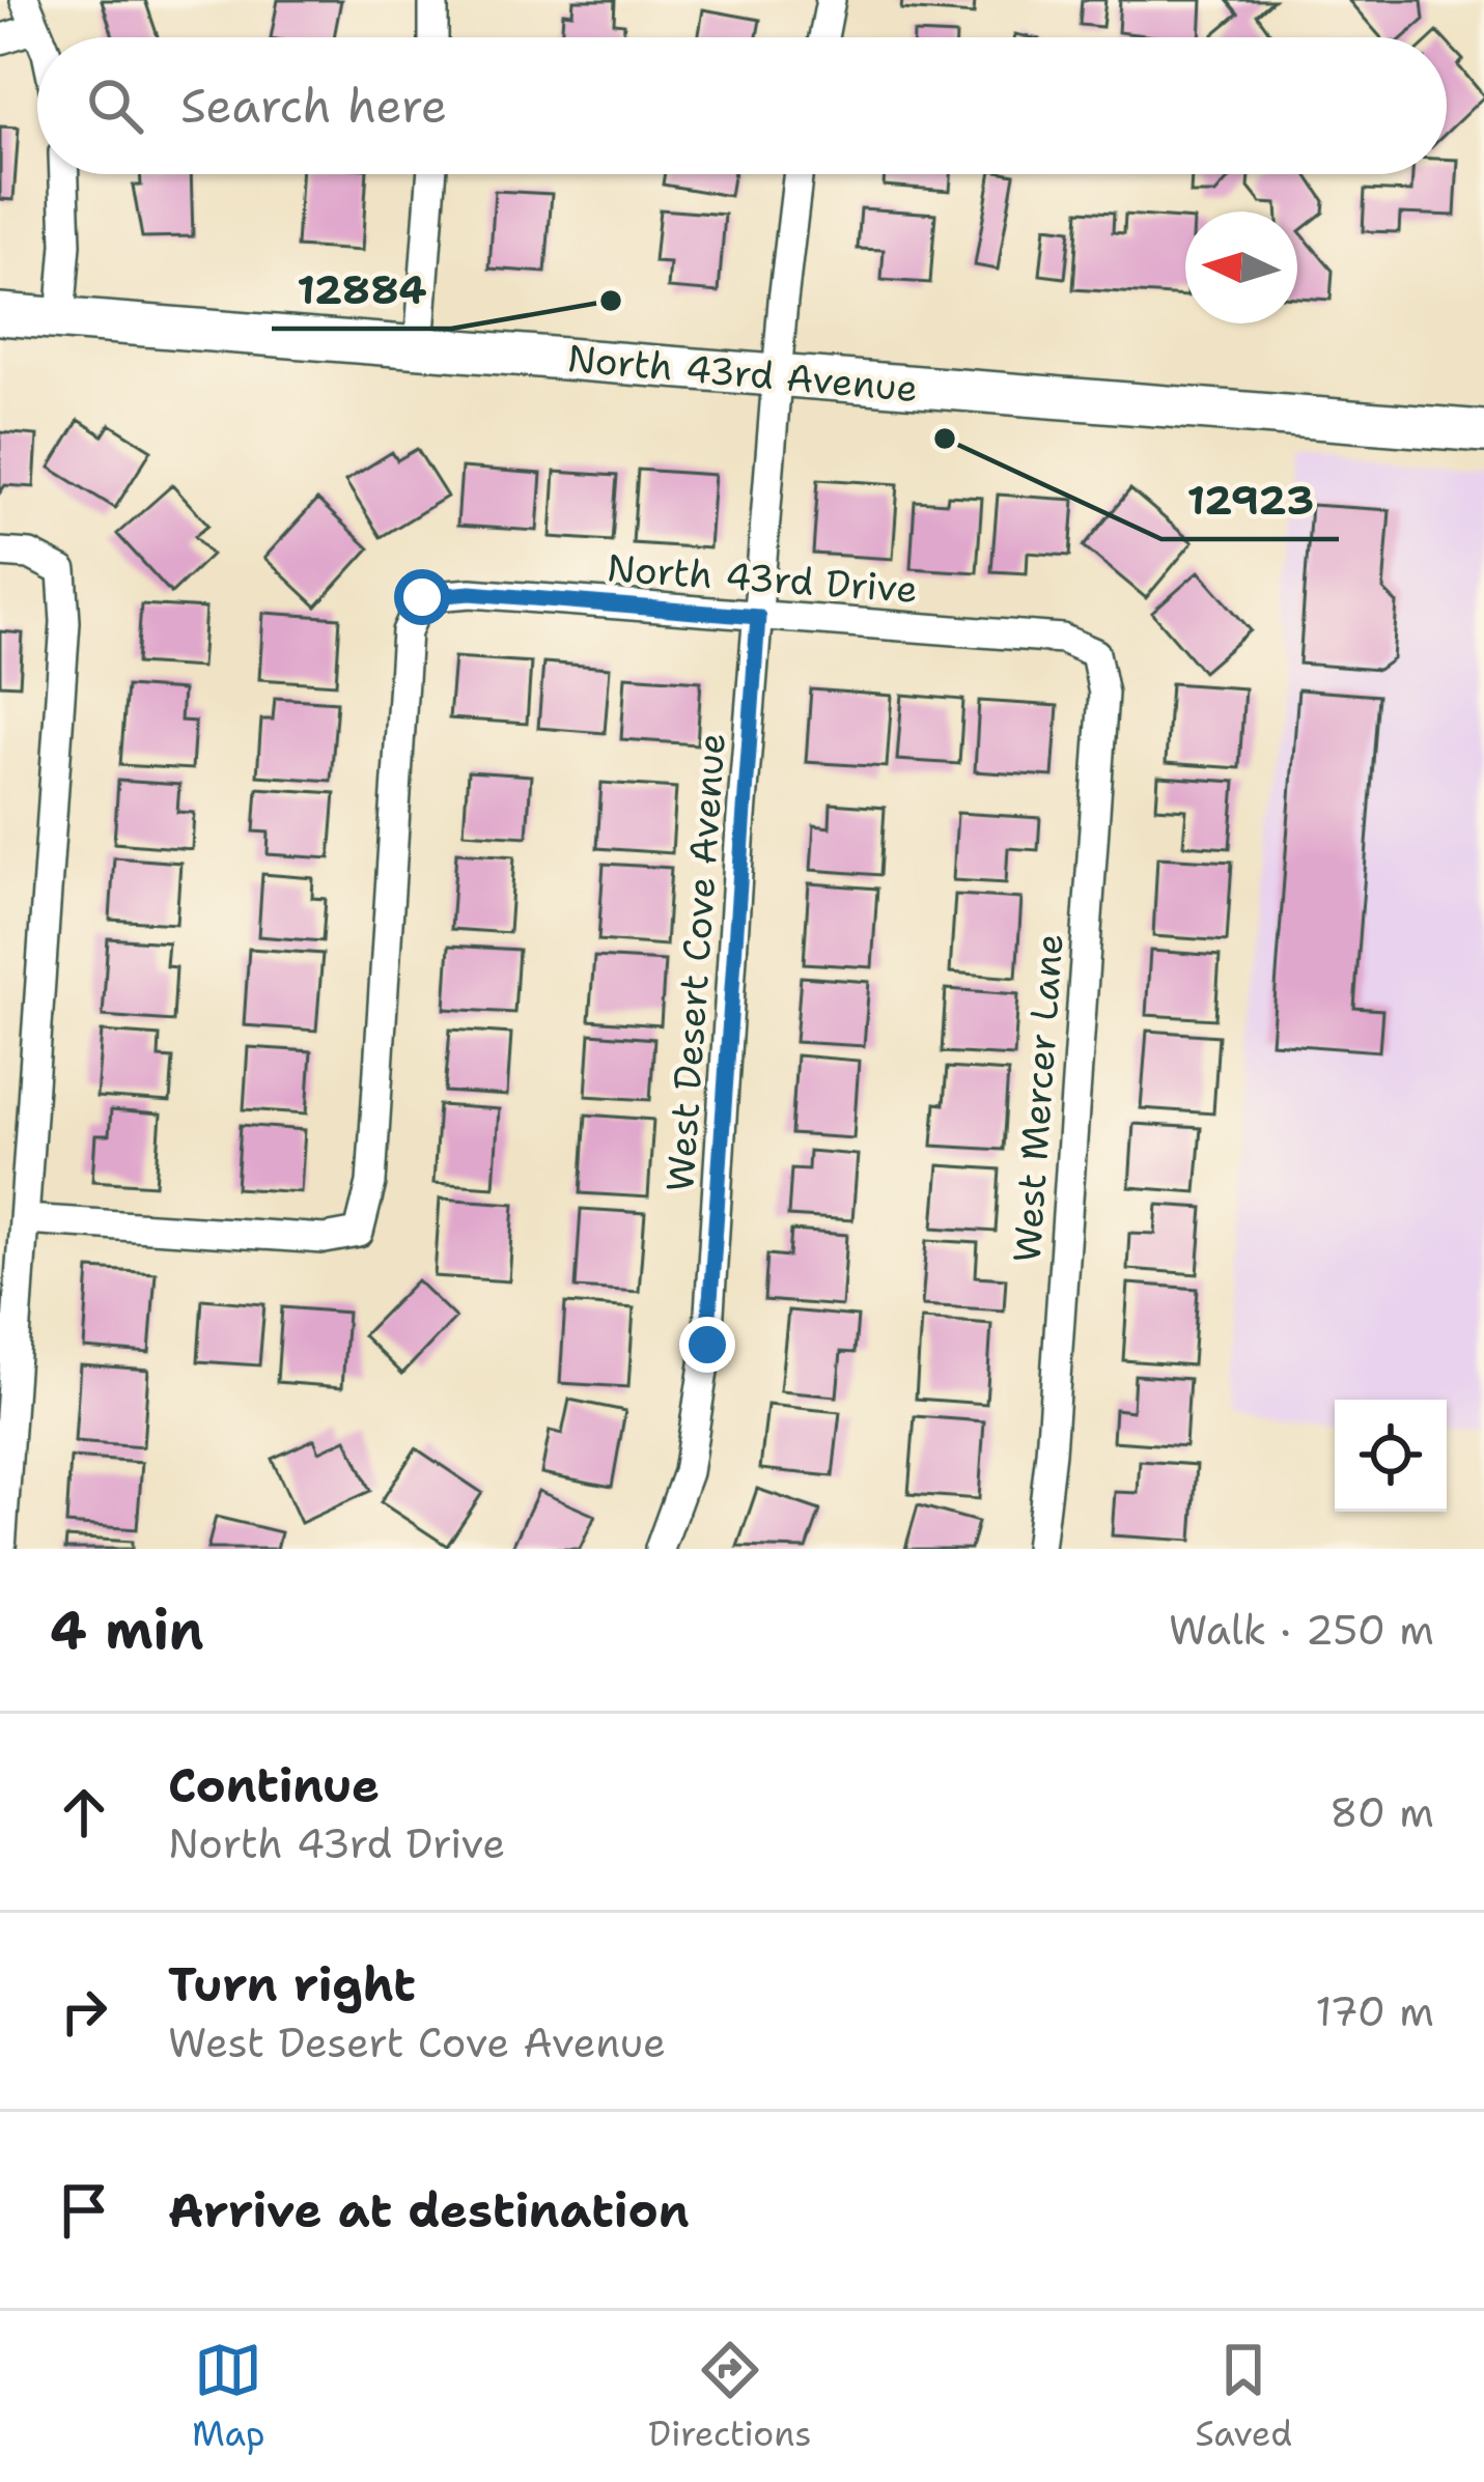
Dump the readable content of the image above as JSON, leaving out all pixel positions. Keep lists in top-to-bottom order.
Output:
{
  "streets": {
    "main road": ["North 43rd Avenue"],
    "street": ["North 43rd Drive", "West Desert Cove Avenue", "West Mercer Lane"]
  },
  "crossings": [
    ["North 43rd Avenue", "West Desert Cove Avenue"],
    ["North 43rd Drive", "West Desert Cove Avenue"],
    ["North 43rd Drive", "West Mercer Lane"]
  ],
  "places": ["12884", "12923"],
  "north": "left",
  "page": {
    "search": "Search here",
    "heading": ["4 min", "Walk · 250 m"],
    "list": [
      ["Continue", "North 43rd Drive", "80 m"],
      ["Turn right", "West Desert Cove Avenue", "170 m"],
      "Arrive at destination"
    ],
    "nav": ["Map", "Directions", "Saved"]
  }
}
